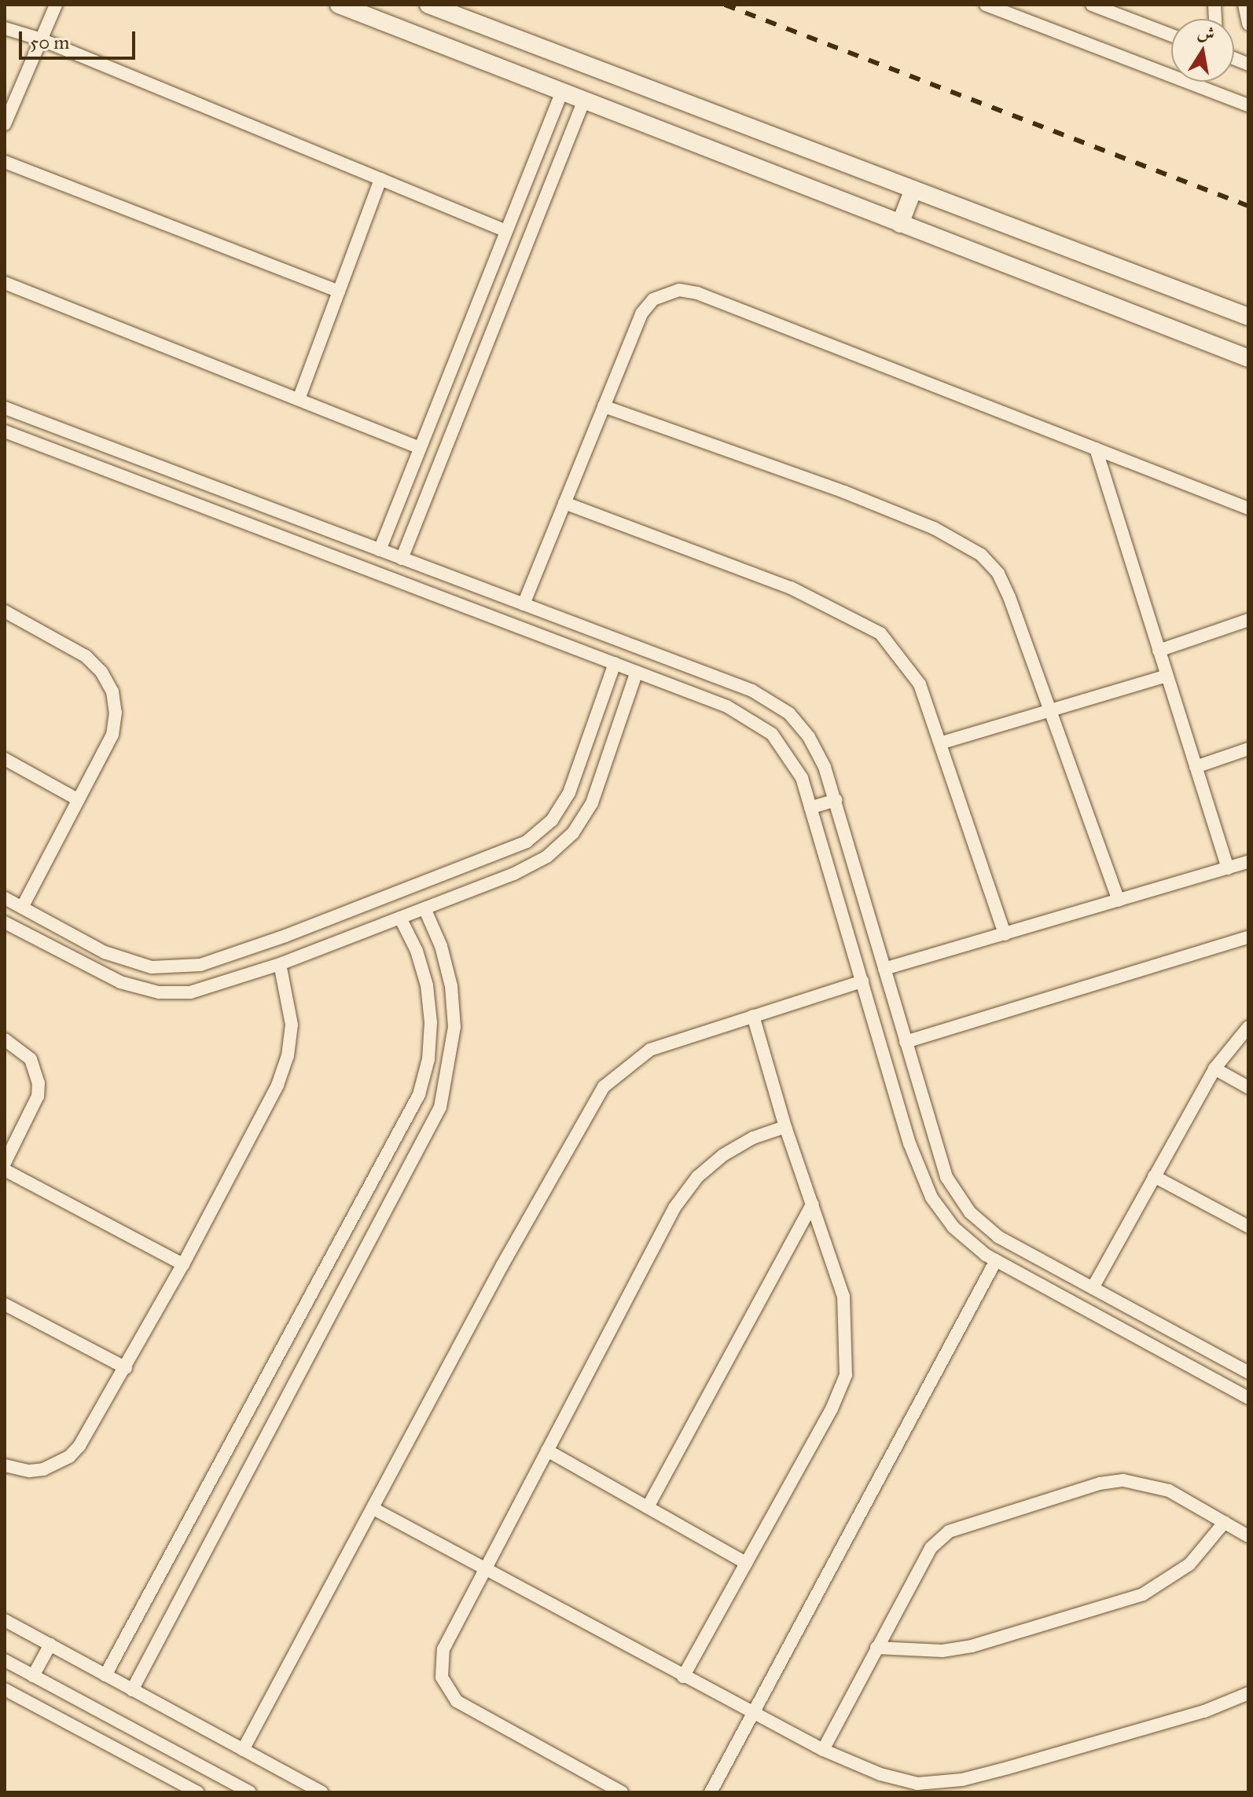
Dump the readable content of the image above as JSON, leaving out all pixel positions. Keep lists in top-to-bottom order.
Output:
{
  "scale_bar": "50 m",
  "north": "top"
}
